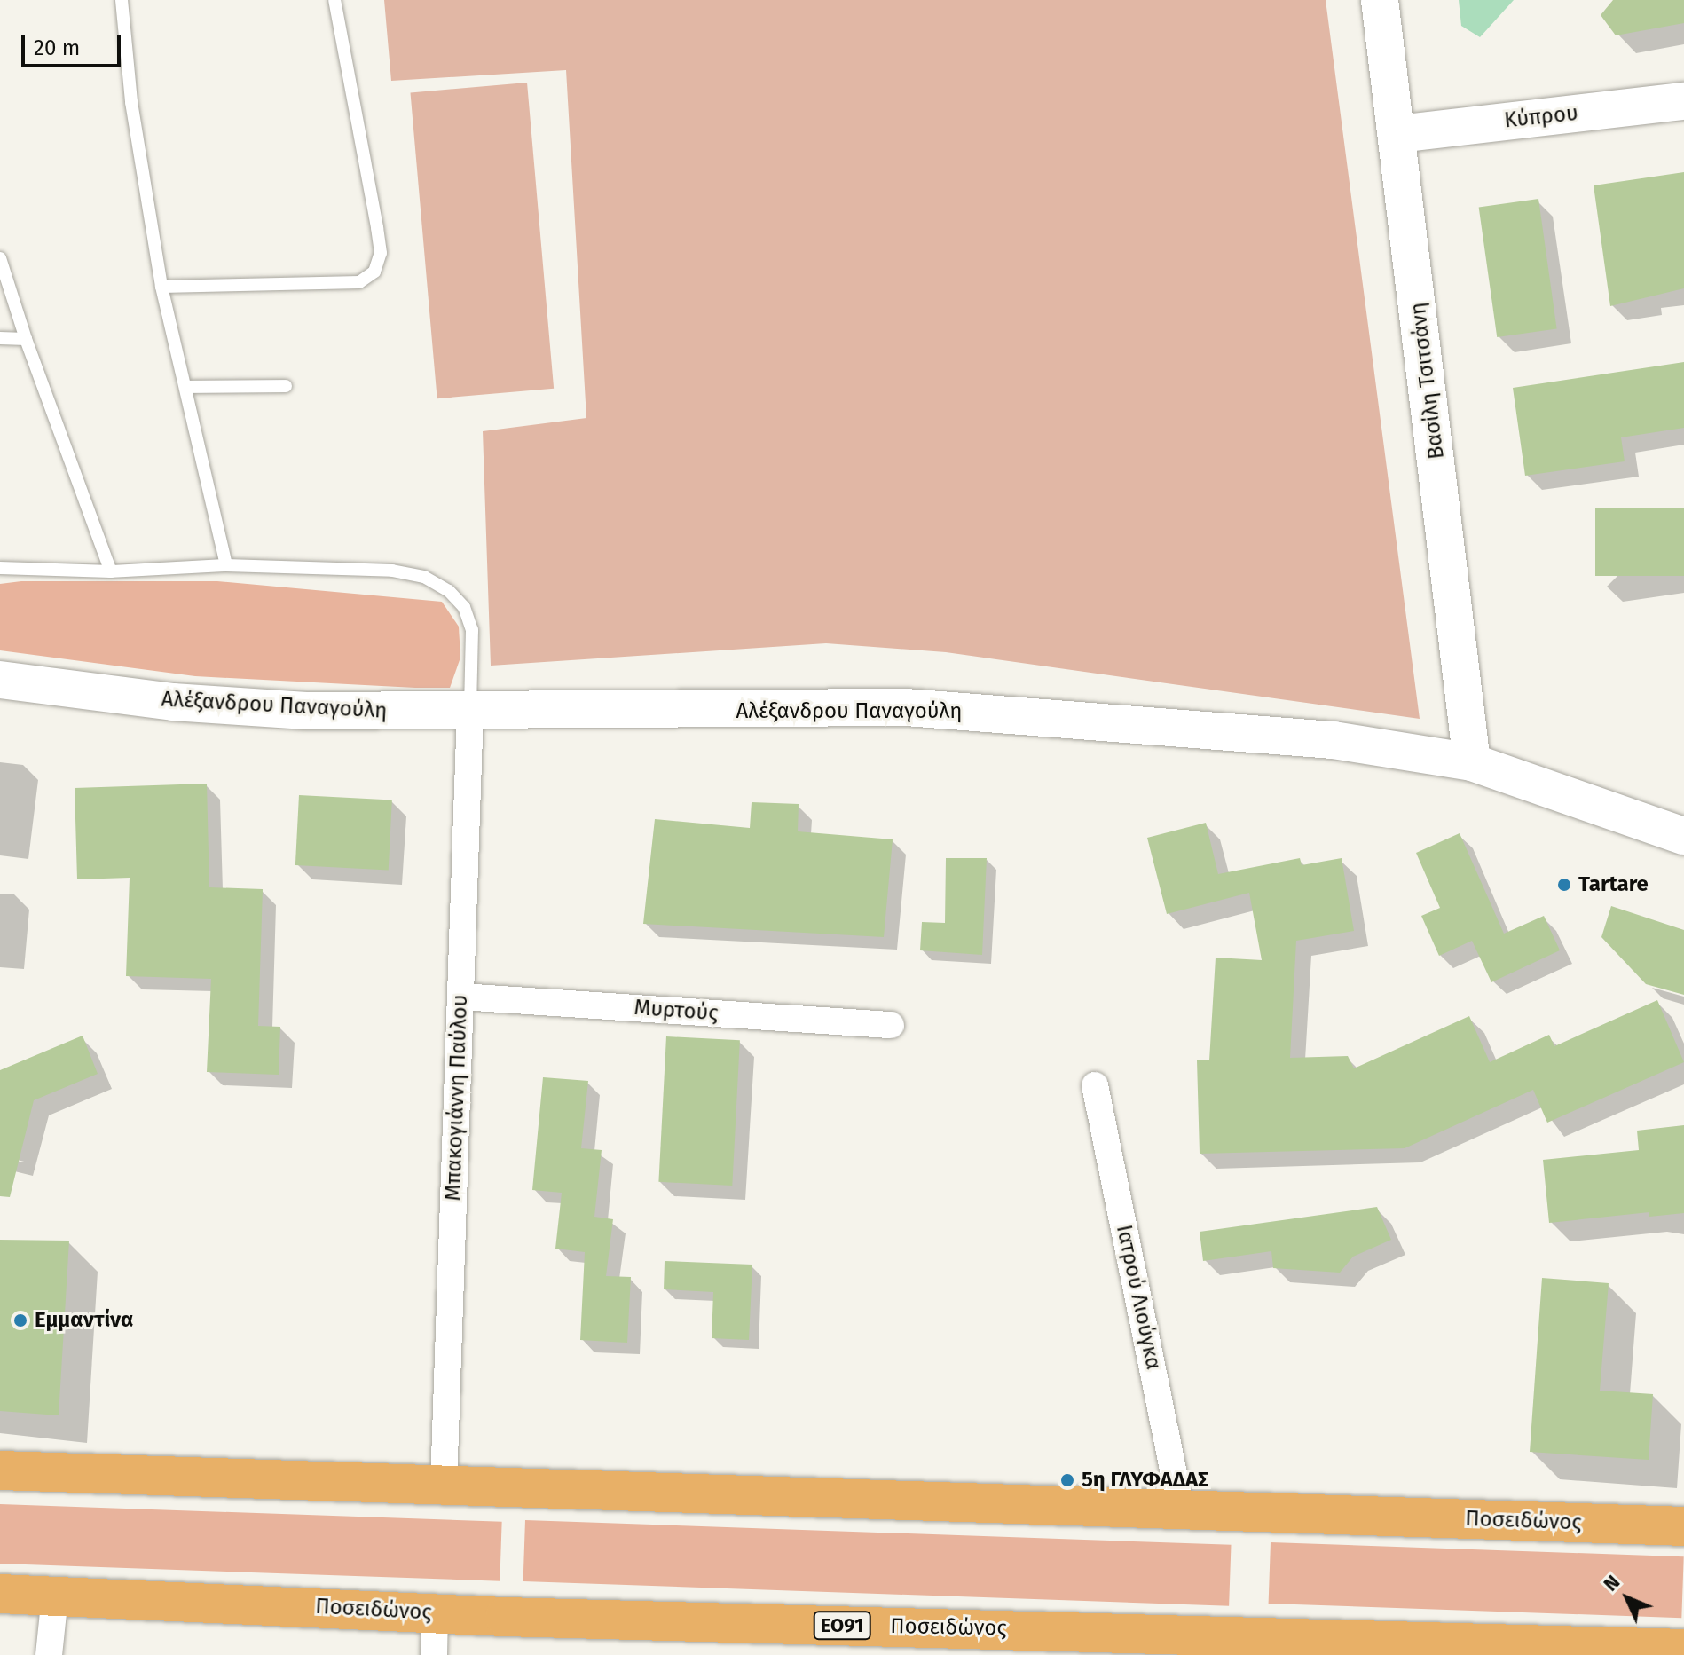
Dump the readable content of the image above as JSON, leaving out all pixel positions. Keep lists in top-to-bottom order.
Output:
{
  "streets": {
    "highway": ["Ποσειδώνος", "ΕΟ91"],
    "street": [
      "Κύπρου",
      "Βασίλη Τσιτσάνη",
      "Αλέξανδρου Παναγούλη",
      "Μυρτούς",
      "Μπακογιάννη Παύλου",
      "Ιατρού Λιούγκα"
    ]
  },
  "crossings": [
    ["Κύπρου", "Βασίλη Τσιτσάνη"],
    ["Βασίλη Τσιτσάνη", "Αλέξανδρου Παναγούλη"],
    ["Αλέξανδρου Παναγούλη", "Μπακογιάννη Παύλου"],
    ["Μυρτούς", "Μπακογιάννη Παύλου"],
    ["Μπακογιάννη Παύλου", "Ποσειδώνος"],
    ["Ιατρού Λιούγκα", "Ποσειδώνος"]
  ],
  "places": ["Tartare", "Εμμαντίνα", "5η ΓΛΥΦΑΔΑΣ"],
  "scale_bar": "20 m",
  "north": "top left"
}
